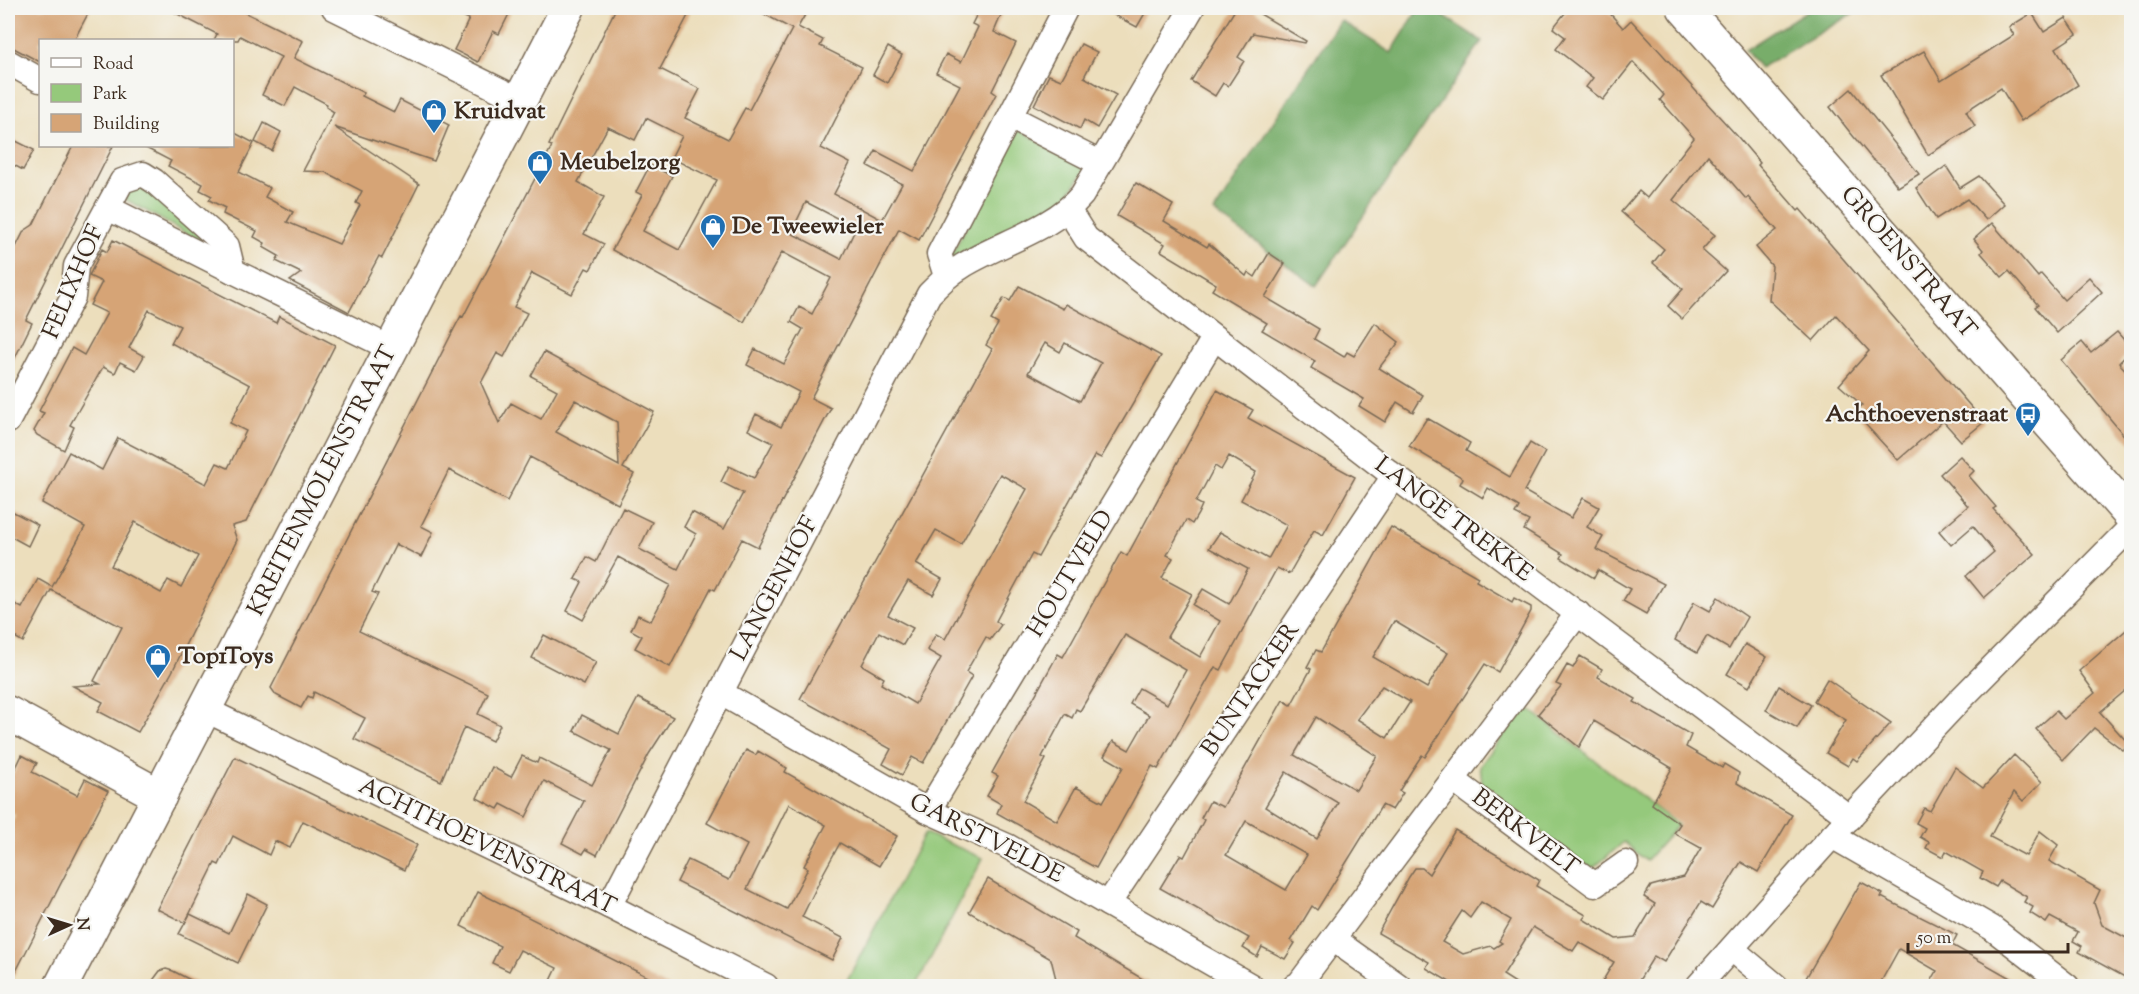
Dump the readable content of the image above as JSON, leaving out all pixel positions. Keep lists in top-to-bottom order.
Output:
{
  "streets": {
    "street": [
      "GROENSTRAAT",
      "FELIXHOF",
      "KREITENMOLENSTRAAT",
      "LANGE TREKKE",
      "HOUTVELD",
      "LANGENHOF",
      "BUNTACKER",
      "BERKVELT",
      "GARSTVELDE",
      "ACHTHOEVENSTRAAT"
    ]
  },
  "crossings": [
    ["FELIXHOF", "KREITENMOLENSTRAAT"],
    ["KREITENMOLENSTRAAT", "ACHTHOEVENSTRAAT"],
    ["LANGE TREKKE", "HOUTVELD"],
    ["LANGE TREKKE", "LANGENHOF"],
    ["LANGE TREKKE", "BUNTACKER"],
    ["LANGE TREKKE", "BERKVELT"],
    ["HOUTVELD", "GARSTVELDE"],
    ["LANGENHOF", "GARSTVELDE"],
    ["LANGENHOF", "ACHTHOEVENSTRAAT"],
    ["BUNTACKER", "GARSTVELDE"]
  ],
  "places": {
    "shop": [
      "Kruidvat",
      "Meubelzorg",
      "De Tweewieler",
      "Top1Toys"
    ],
    "bus stop": ["Achthoevenstraat"]
  },
  "legend": ["Road", "Park", "Building"],
  "scale_bar": "50 m",
  "north": "right"
}
